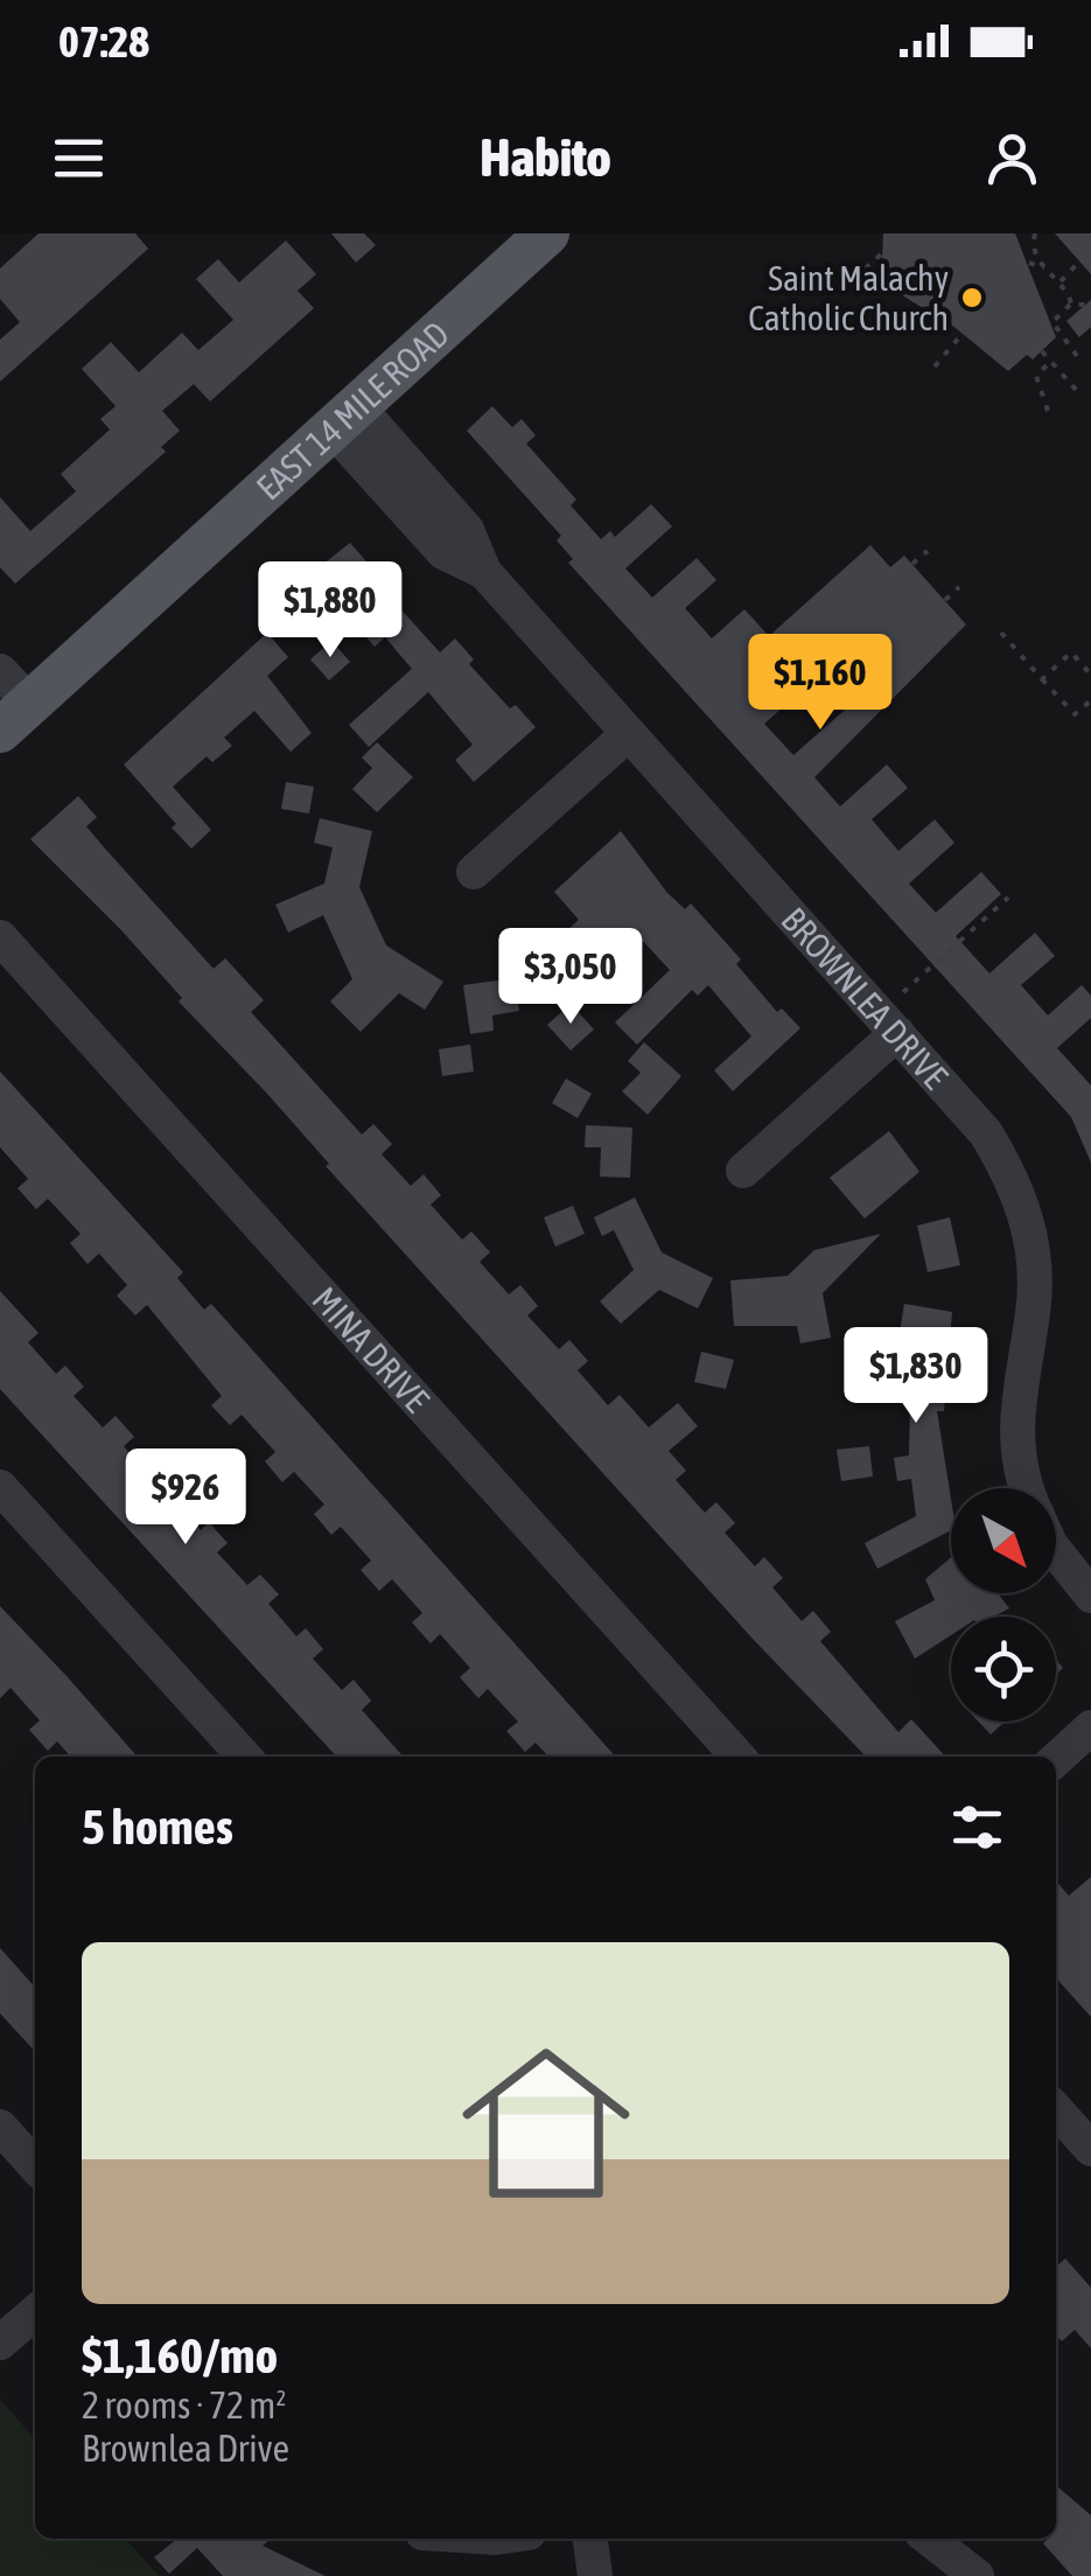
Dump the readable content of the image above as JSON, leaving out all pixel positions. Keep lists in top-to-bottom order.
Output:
{
  "streets": {
    "main road": ["EAST 14 MILE ROAD"],
    "street": ["BROWNLEA DRIVE", "MINA DRIVE"]
  },
  "crossings": [
    ["EAST 14 MILE ROAD", "BROWNLEA DRIVE"]
  ],
  "places": ["Saint Malachy Catholic Church"],
  "north": "bottom right",
  "page": {
    "status": "07:28",
    "header": "Habito",
    "price": [
      "$1,880",
      "$1,160",
      "$3,050",
      "$1,830",
      "$926"
    ],
    "heading": "5 homes",
    "list": [
      {
        "name": "$1,160/mo",
        "note": "2 rooms · 72 m² · Brownlea Drive"
      }
    ]
  }
}
